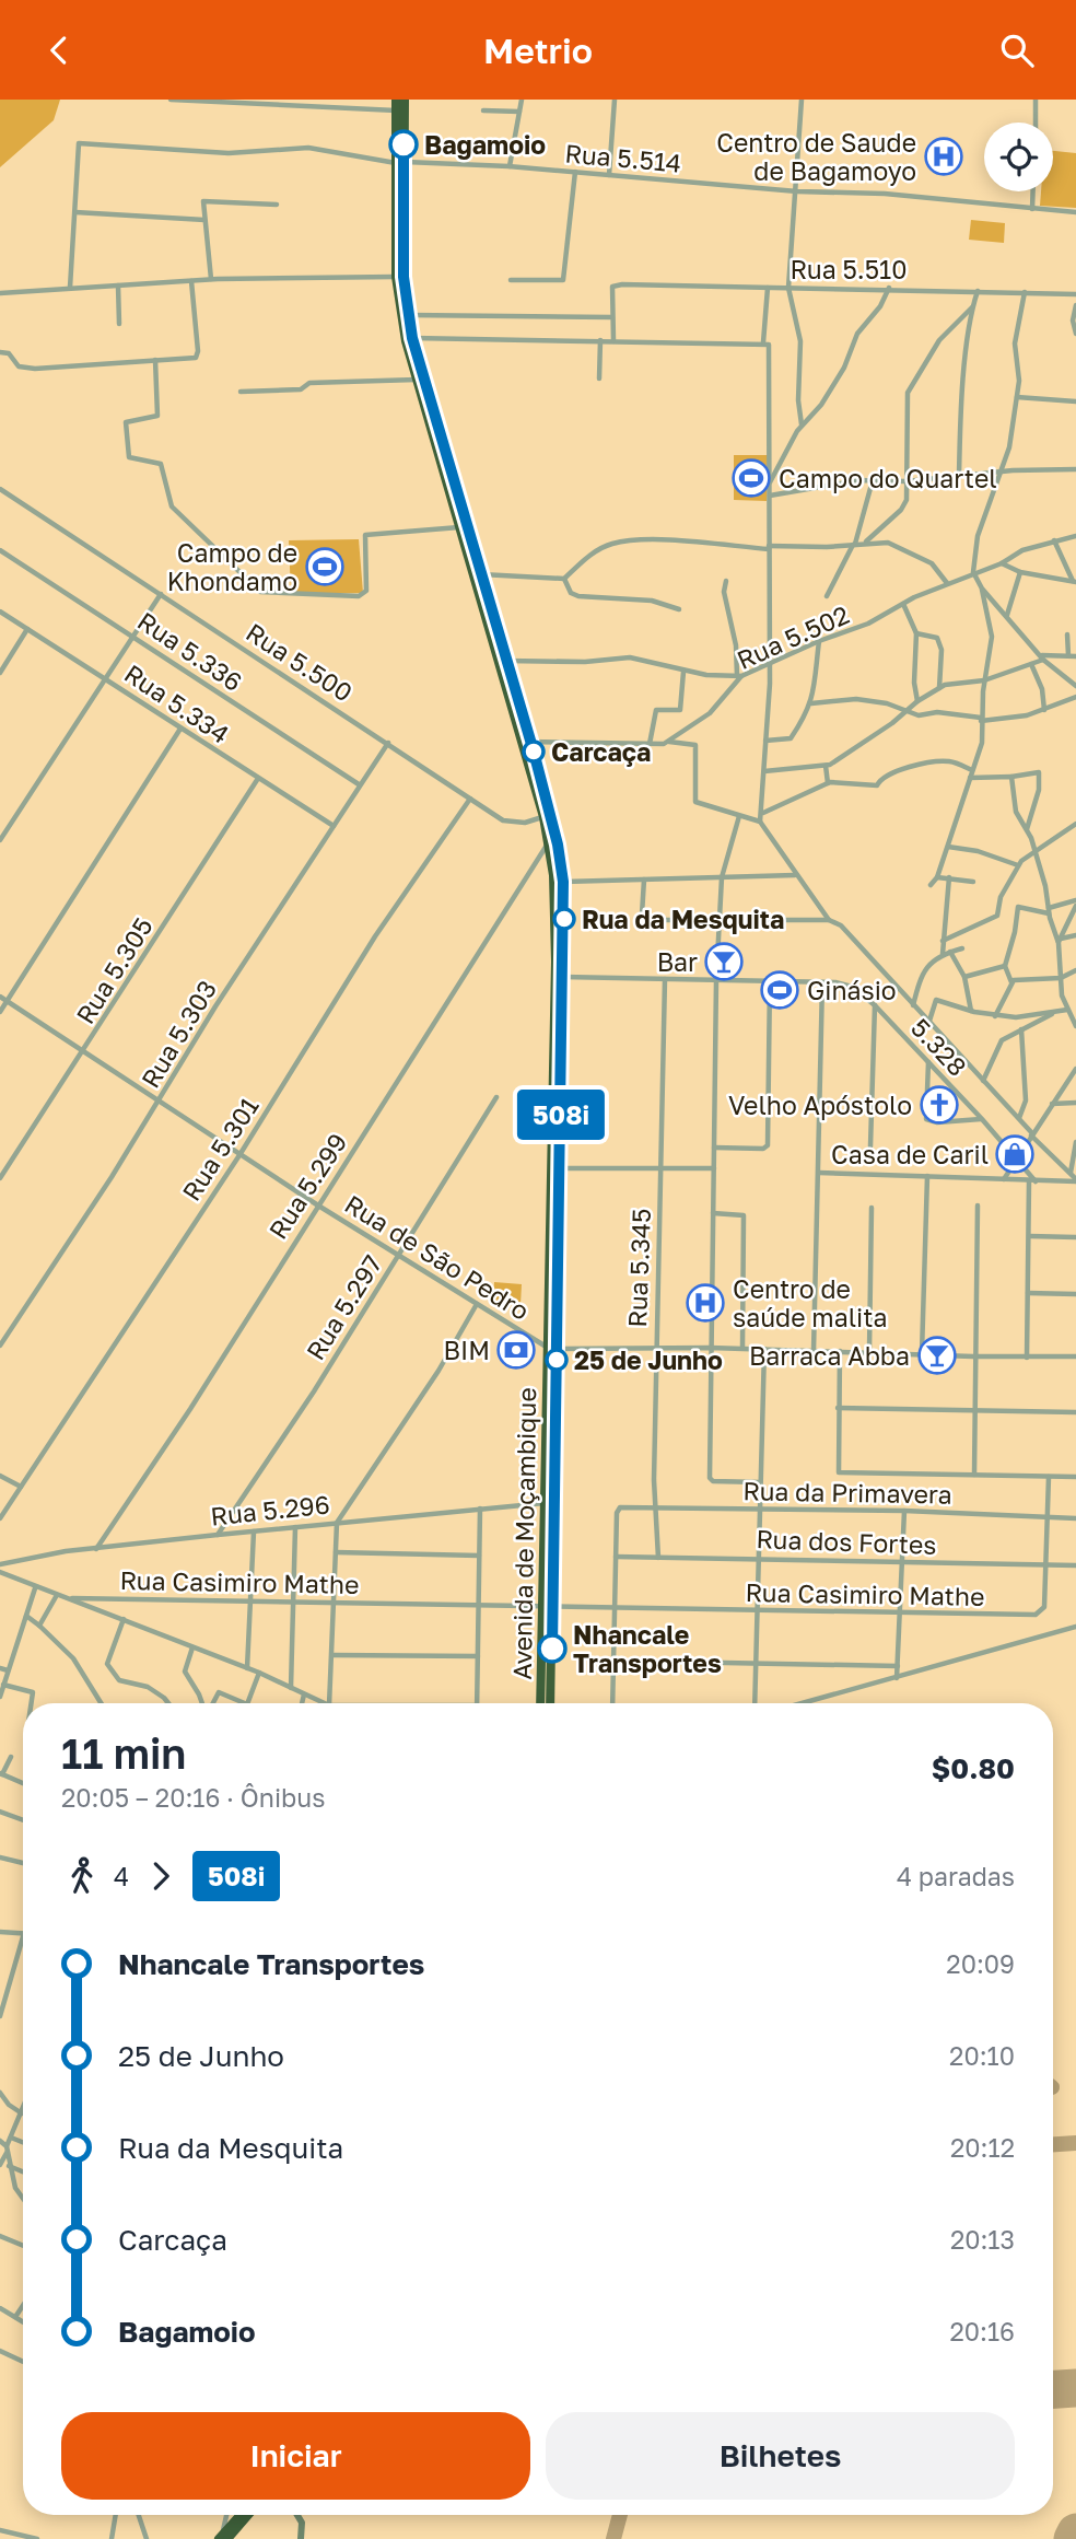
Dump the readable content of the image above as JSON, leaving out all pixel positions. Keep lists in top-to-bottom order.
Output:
{
  "streets": {
    "highway": ["Avenida de Moçambique"],
    "street": [
      "Rua 5.514",
      "Rua 5.510",
      "Rua 5.502",
      "Rua 5.336",
      "Rua 5.500",
      "Rua 5.334",
      "Rua 5.305",
      "Rua 5.303",
      "5.328",
      "Rua 5.301",
      "Rua 5.299",
      "Rua de São Pedro",
      "Rua 5.345",
      "Rua 5.297",
      "Rua da Primavera",
      "Rua 5.296",
      "Rua dos Fortes",
      "Rua Casimiro Mathe"
    ]
  },
  "crossings": [
    ["Rua 5.336", "Rua 5.303"],
    ["Rua 5.500", "Rua 5.303"],
    ["Rua 5.500", "Rua 5.301"],
    ["Rua 5.334", "Rua 5.305"],
    ["Rua 5.334", "Rua 5.303"],
    ["Rua 5.305", "Rua de São Pedro"],
    ["Rua 5.303", "Rua de São Pedro"],
    ["5.328", "Rua 5.345"],
    ["Rua 5.301", "Rua de São Pedro"],
    ["Rua 5.299", "Rua de São Pedro"],
    ["Rua 5.299", "Rua 5.296"],
    ["Rua de São Pedro", "Rua 5.297"],
    ["Rua de São Pedro", "Avenida de Moçambique"],
    ["Rua 5.345", "Rua da Primavera"],
    ["Rua 5.345", "Rua dos Fortes"],
    ["Rua 5.297", "Rua 5.296"],
    ["Rua da Primavera", "Rua dos Fortes"],
    ["Rua da Primavera", "Rua Casimiro Mathe"],
    ["Rua 5.296", "Avenida de Moçambique"],
    ["Avenida de Moçambique", "Rua Casimiro Mathe"],
    ["Rua dos Fortes", "Rua Casimiro Mathe"]
  ],
  "places": {
    "other": [
      "Bagamoio",
      "Carcaça",
      "Rua da Mesquita",
      "25 de Junho",
      "Nhancale Transportes"
    ],
    "hospital": ["Centro de Saude de Bagamoyo", "Centro de saúde malita"],
    "sports": ["Campo do Quartel", "Campo de Khondamo", "Ginásio"],
    "bar": ["Bar", "Barraca Abba"],
    "church": ["Velho Apóstolo"],
    "shop": ["Casa de Caril"],
    "bank": ["BIM"]
  },
  "lines": ["bus line 508i"],
  "page": {
    "header": "Metrio",
    "on_map": "508i",
    "heading": ["11 min", "20:05 – 20:16 · Ônibus", "$0.80"],
    "legs": ["4", "508i", "4 paradas"],
    "list": [
      {
        "name": "Nhancale Transportes",
        "value": "20:09"
      },
      {
        "name": "25 de Junho",
        "value": "20:10"
      },
      {
        "name": "Rua da Mesquita",
        "value": "20:12"
      },
      {
        "name": "Carcaça",
        "value": "20:13"
      },
      {
        "name": "Bagamoio",
        "value": "20:16"
      }
    ],
    "buttons": ["Iniciar", "Bilhetes"]
  }
}
